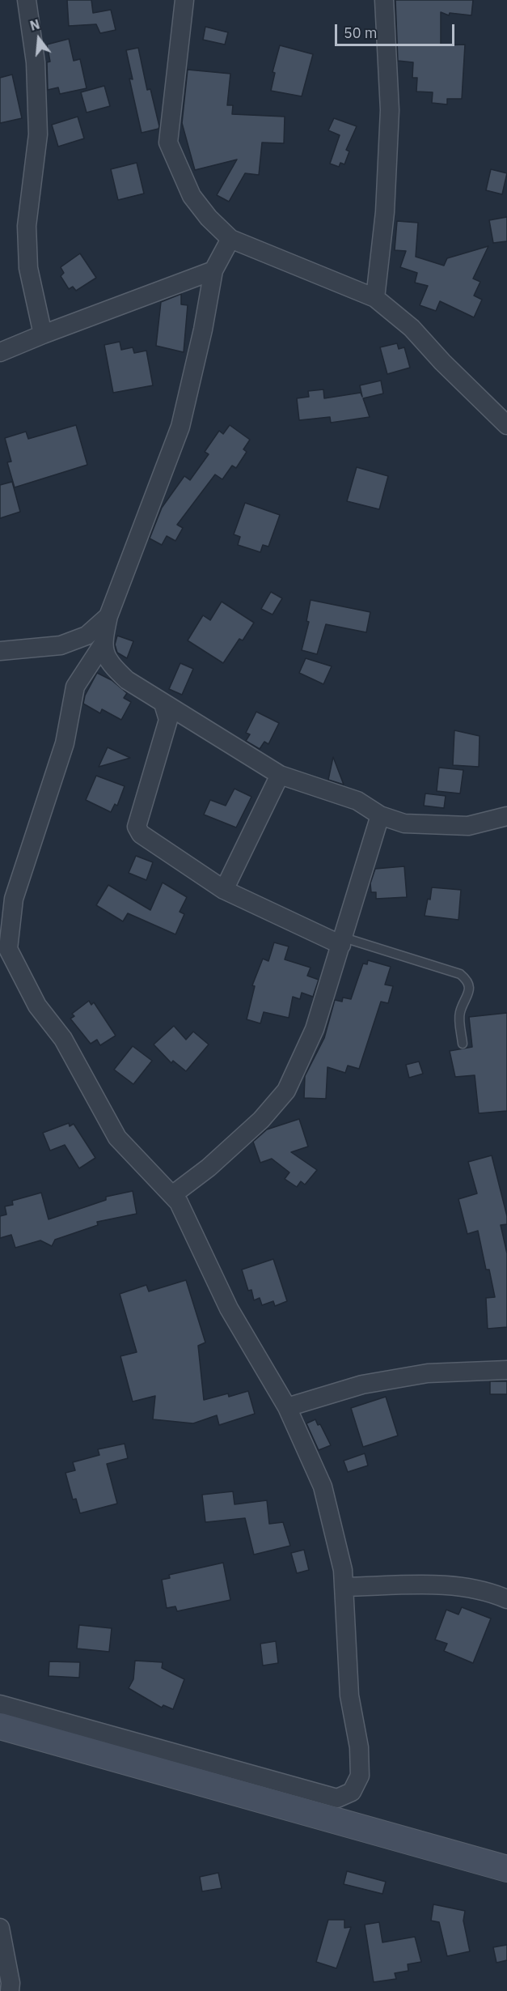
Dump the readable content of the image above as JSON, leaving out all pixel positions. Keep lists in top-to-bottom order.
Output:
{
  "scale_bar": "50 m",
  "north": "top"
}
